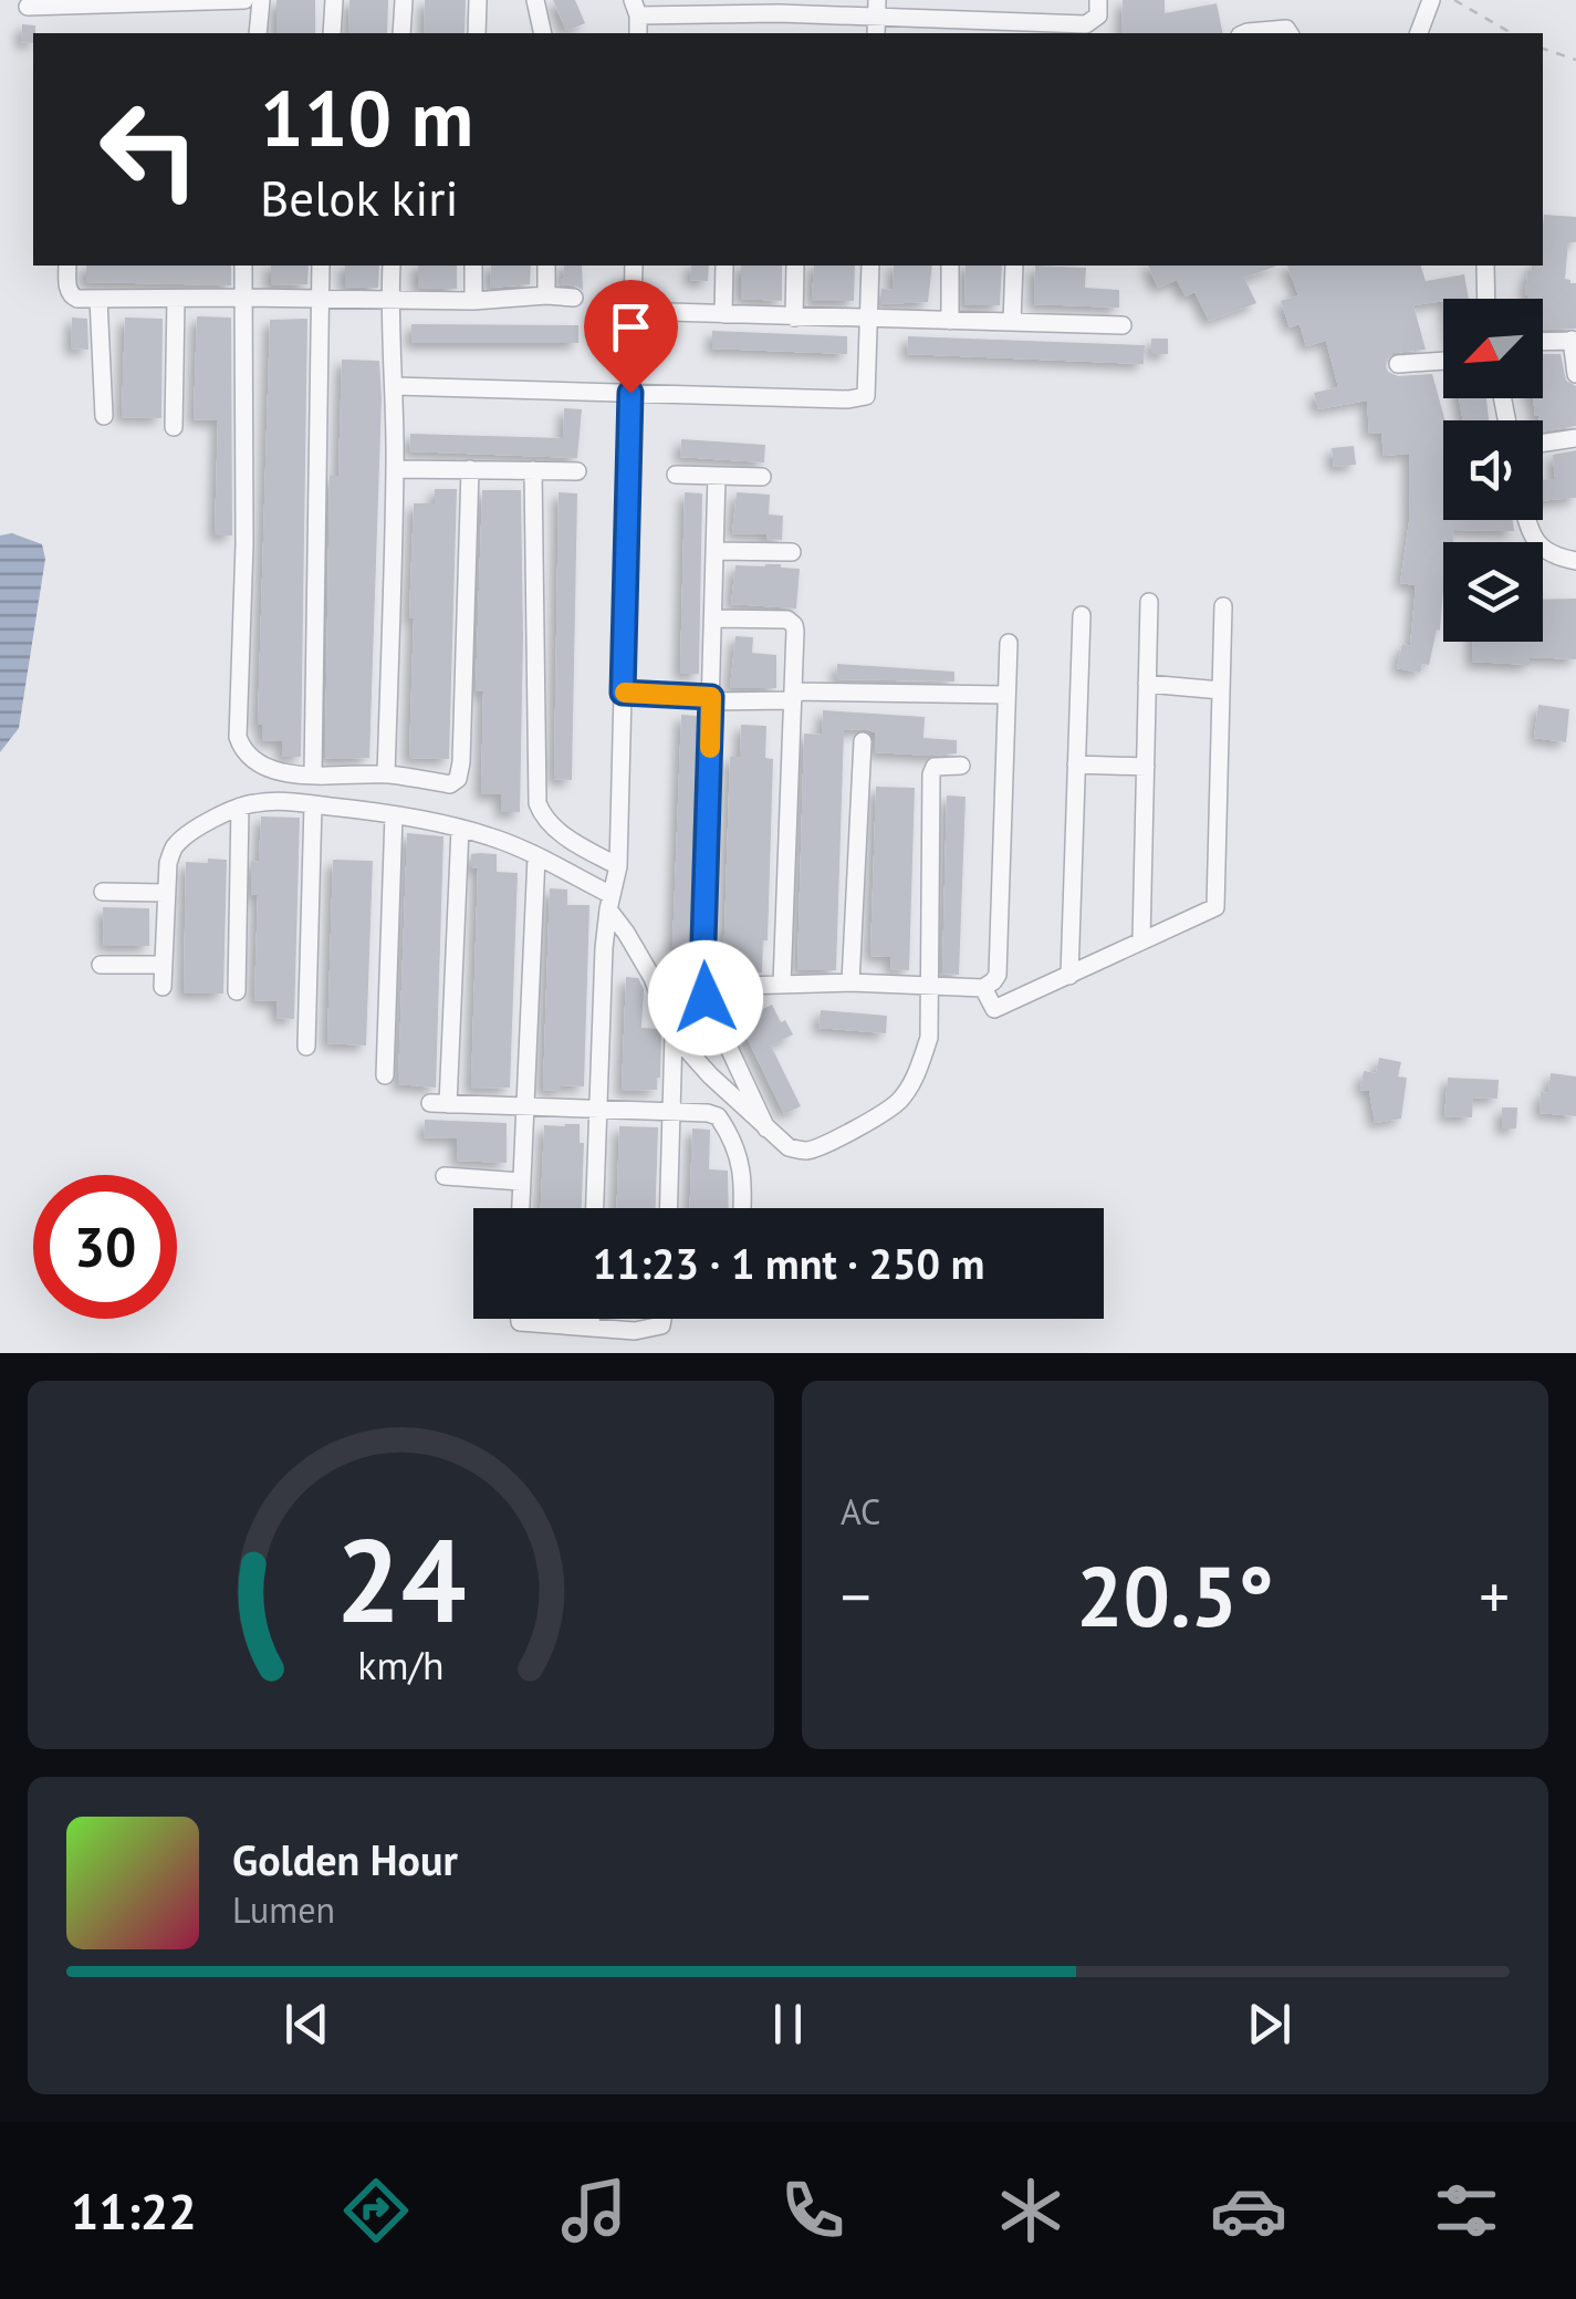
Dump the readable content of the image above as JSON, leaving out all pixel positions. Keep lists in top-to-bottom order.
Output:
{
  "north": "bottom left",
  "page": {
    "turn": ["110 m", "Belok kiri"],
    "limit": "30",
    "trip": "11:23 · 1 mnt · 250 m",
    "tile": "AC",
    "heat": ["−", "20.5°", "+"],
    "song": ["Golden Hour", "Lumen"],
    "tabs": "11:22",
    "gauge": ["24", "km/h"]
  }
}
